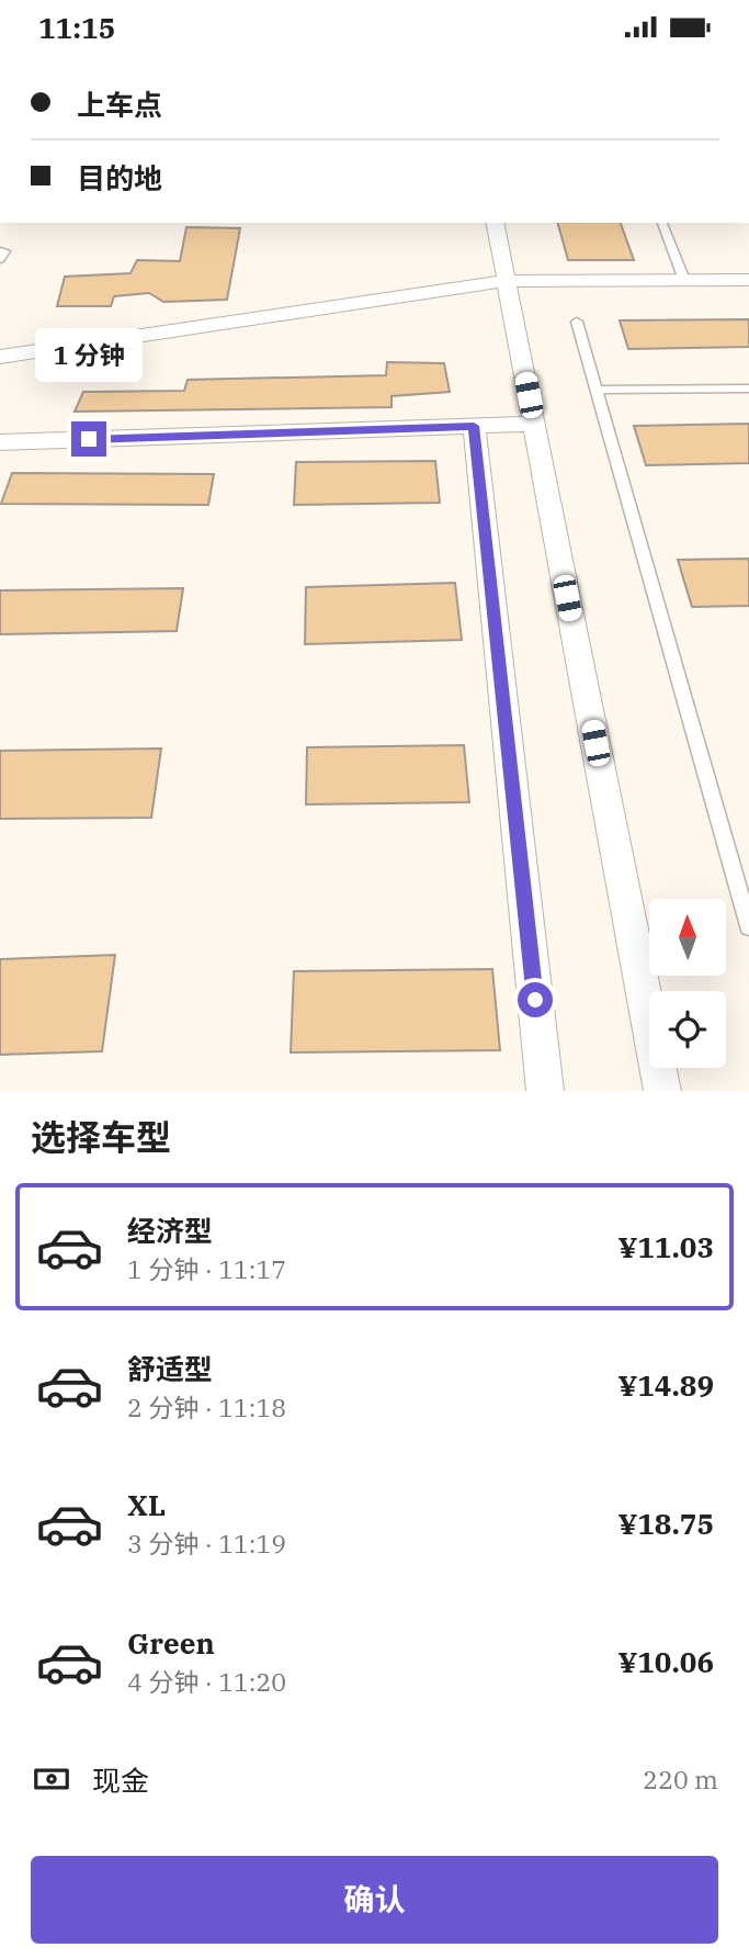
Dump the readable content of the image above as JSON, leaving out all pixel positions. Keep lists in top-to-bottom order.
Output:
{
  "north": "top",
  "page": {
    "status": "11:15",
    "banner": ["上车点", "目的地"],
    "bubble": "1 分钟",
    "heading": "选择车型",
    "list": [
      {
        "name": "经济型",
        "note": "1 分钟 · 11:17",
        "value": "¥11.03"
      },
      {
        "name": "舒适型",
        "note": "2 分钟 · 11:18",
        "value": "¥14.89"
      },
      {
        "name": "XL",
        "note": "3 分钟 · 11:19",
        "value": "¥18.75"
      },
      {
        "name": "Green",
        "note": "4 分钟 · 11:20",
        "value": "¥10.06"
      }
    ],
    "pay": ["现金", "220 m"],
    "buttons": "确认"
  }
}
